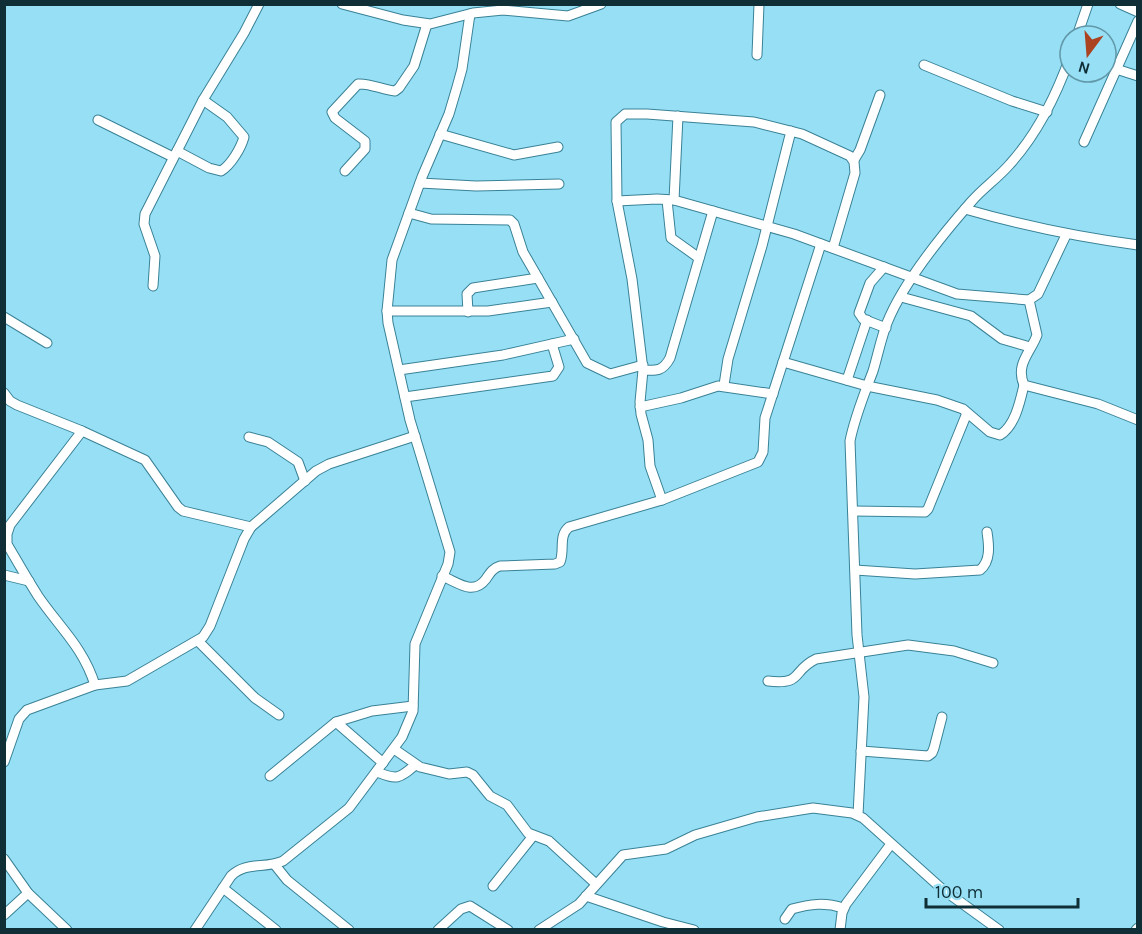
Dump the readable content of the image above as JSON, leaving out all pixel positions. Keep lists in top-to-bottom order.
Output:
{
  "scale_bar": "100 m",
  "north": "bottom"
}
